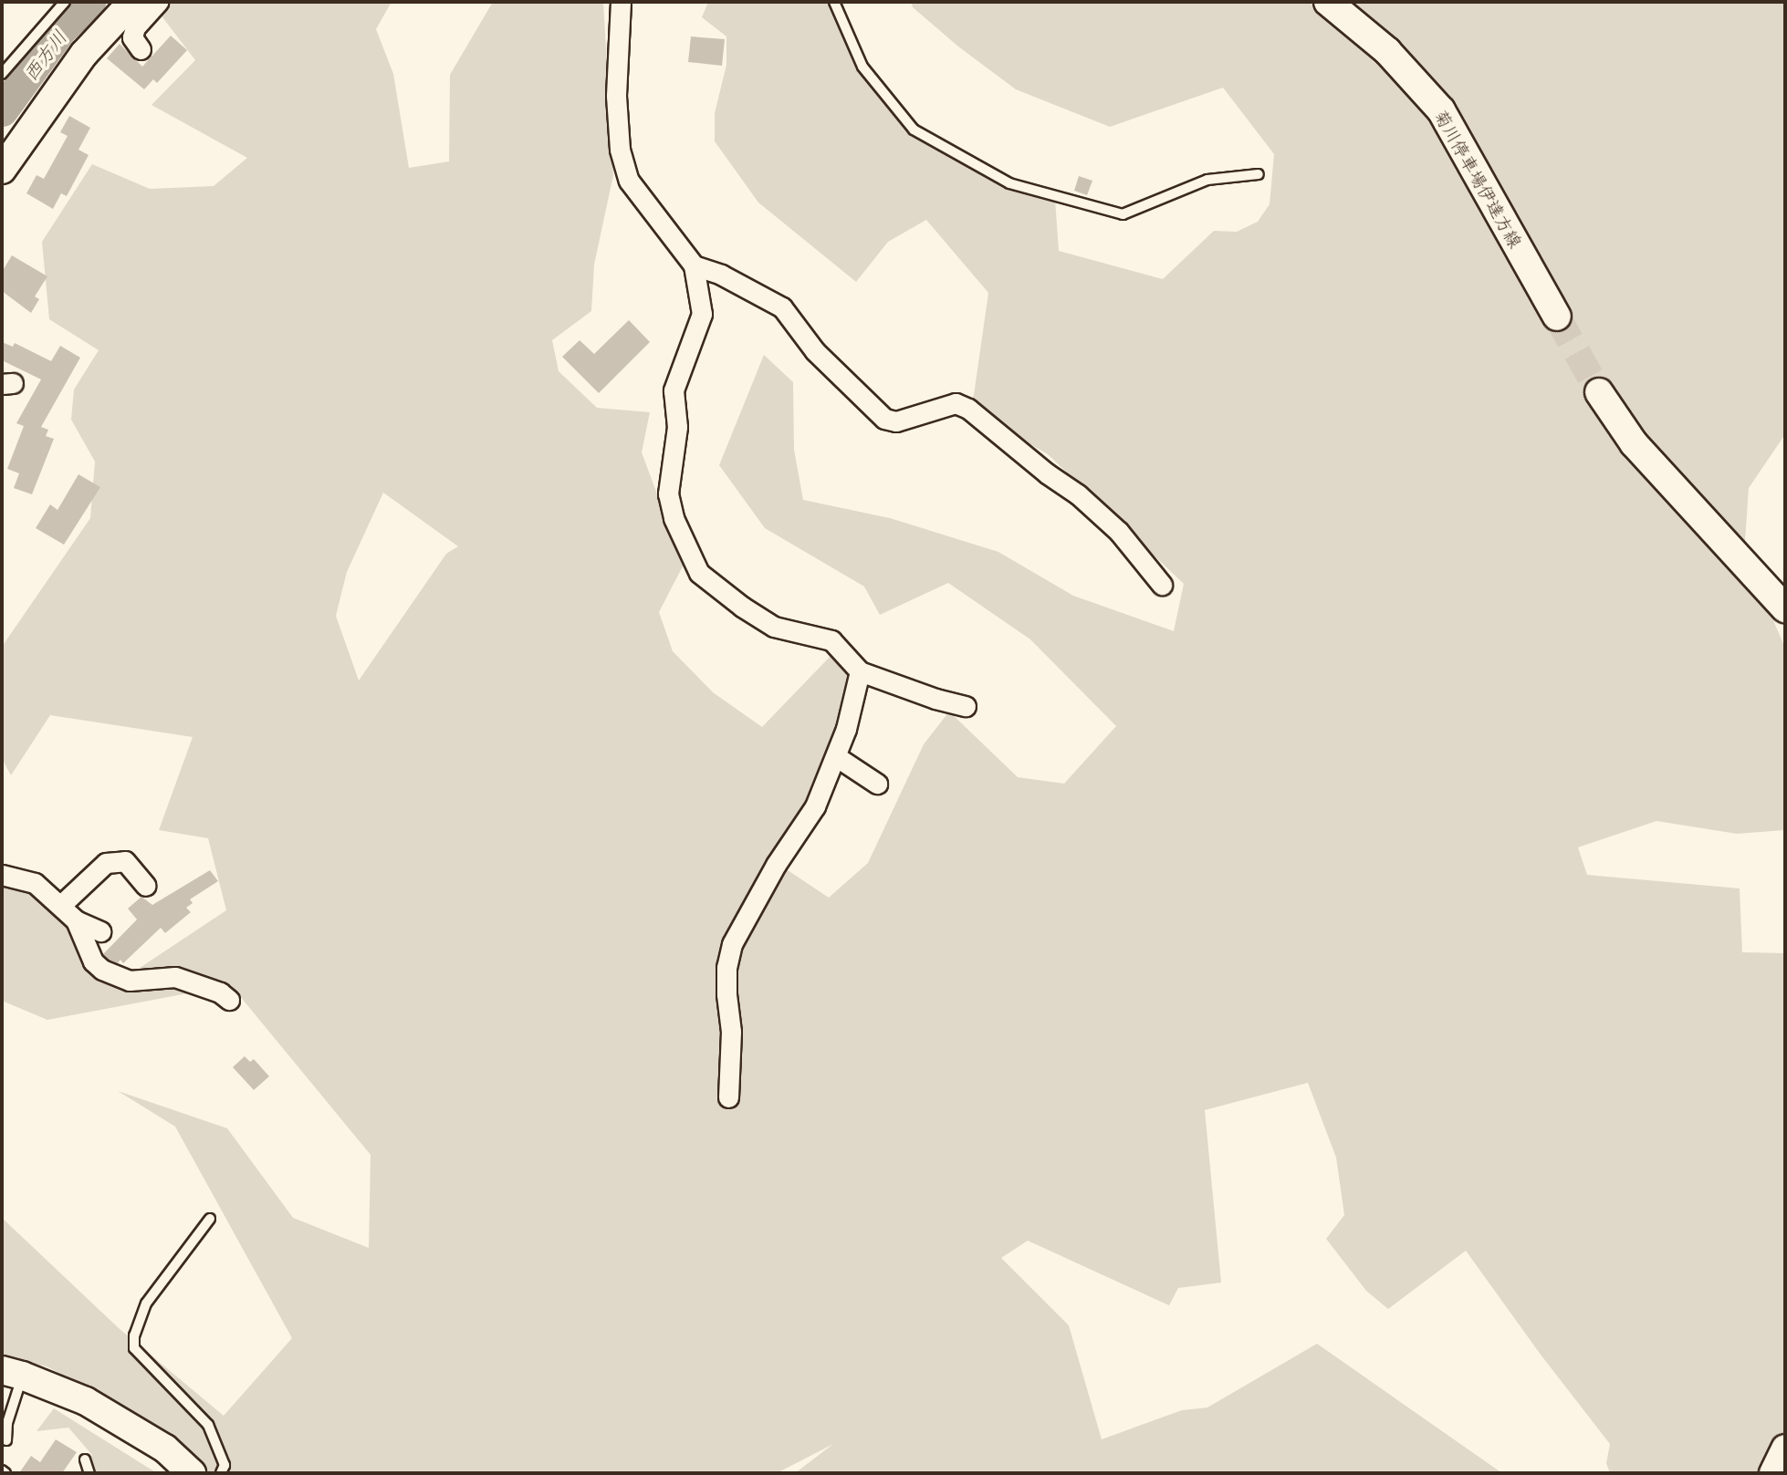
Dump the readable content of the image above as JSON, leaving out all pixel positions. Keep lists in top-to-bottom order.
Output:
{
  "streets": {
    "main road": ["菊川停車場伊達方線"]
  },
  "water": ["西方川"]
}
